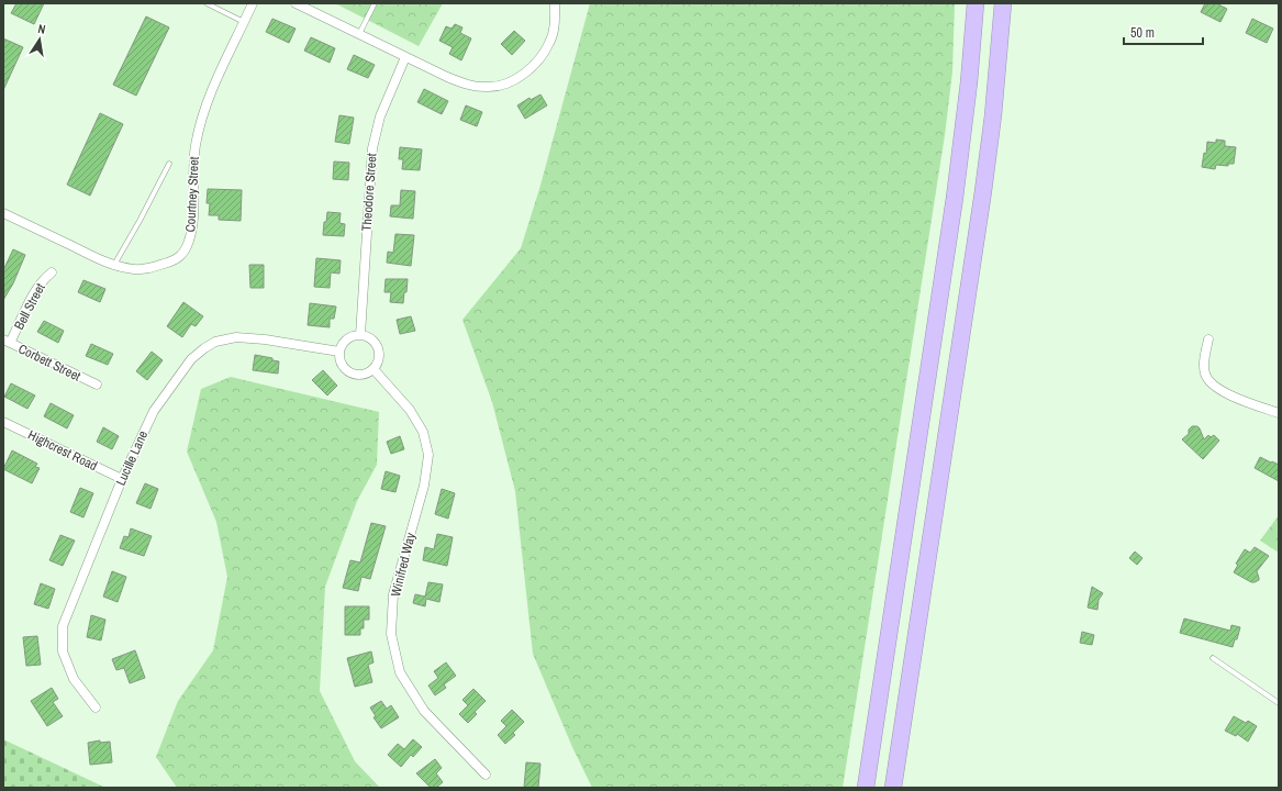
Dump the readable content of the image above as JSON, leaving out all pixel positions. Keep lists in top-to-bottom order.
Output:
{
  "streets": {
    "street": [
      "Theodore Street",
      "Courtney Street",
      "Bell Street",
      "Corbett Street",
      "Highcrest Road",
      "Lucille Lane",
      "Winifred Way"
    ]
  },
  "crossings": [
    ["Theodore Street", "Lucille Lane"],
    ["Theodore Street", "Winifred Way"],
    ["Bell Street", "Corbett Street"],
    ["Highcrest Road", "Lucille Lane"],
    ["Lucille Lane", "Winifred Way"]
  ],
  "scale_bar": "50 m",
  "north": "top"
}
